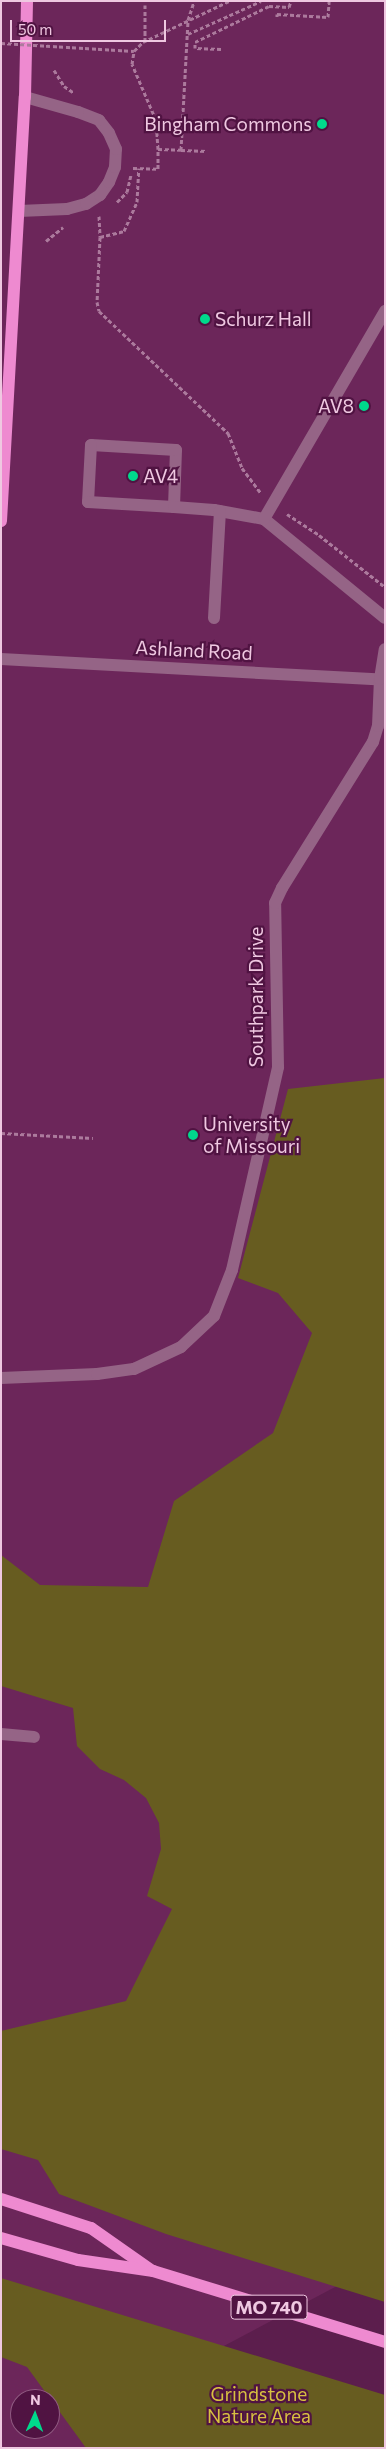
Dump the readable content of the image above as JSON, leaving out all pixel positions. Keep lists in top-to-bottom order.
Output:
{
  "streets": {
    "main road": ["MO 740"],
    "street": ["Ashland Road", "Southpark Drive"]
  },
  "crossings": [
    ["Ashland Road", "Southpark Drive"]
  ],
  "parks": ["Grindstone Nature Area"],
  "places": [
    "Bingham Commons",
    "Schurz Hall",
    "AV8",
    "AV4",
    "University of Missouri"
  ],
  "scale_bar": "50 m",
  "north": "top"
}
